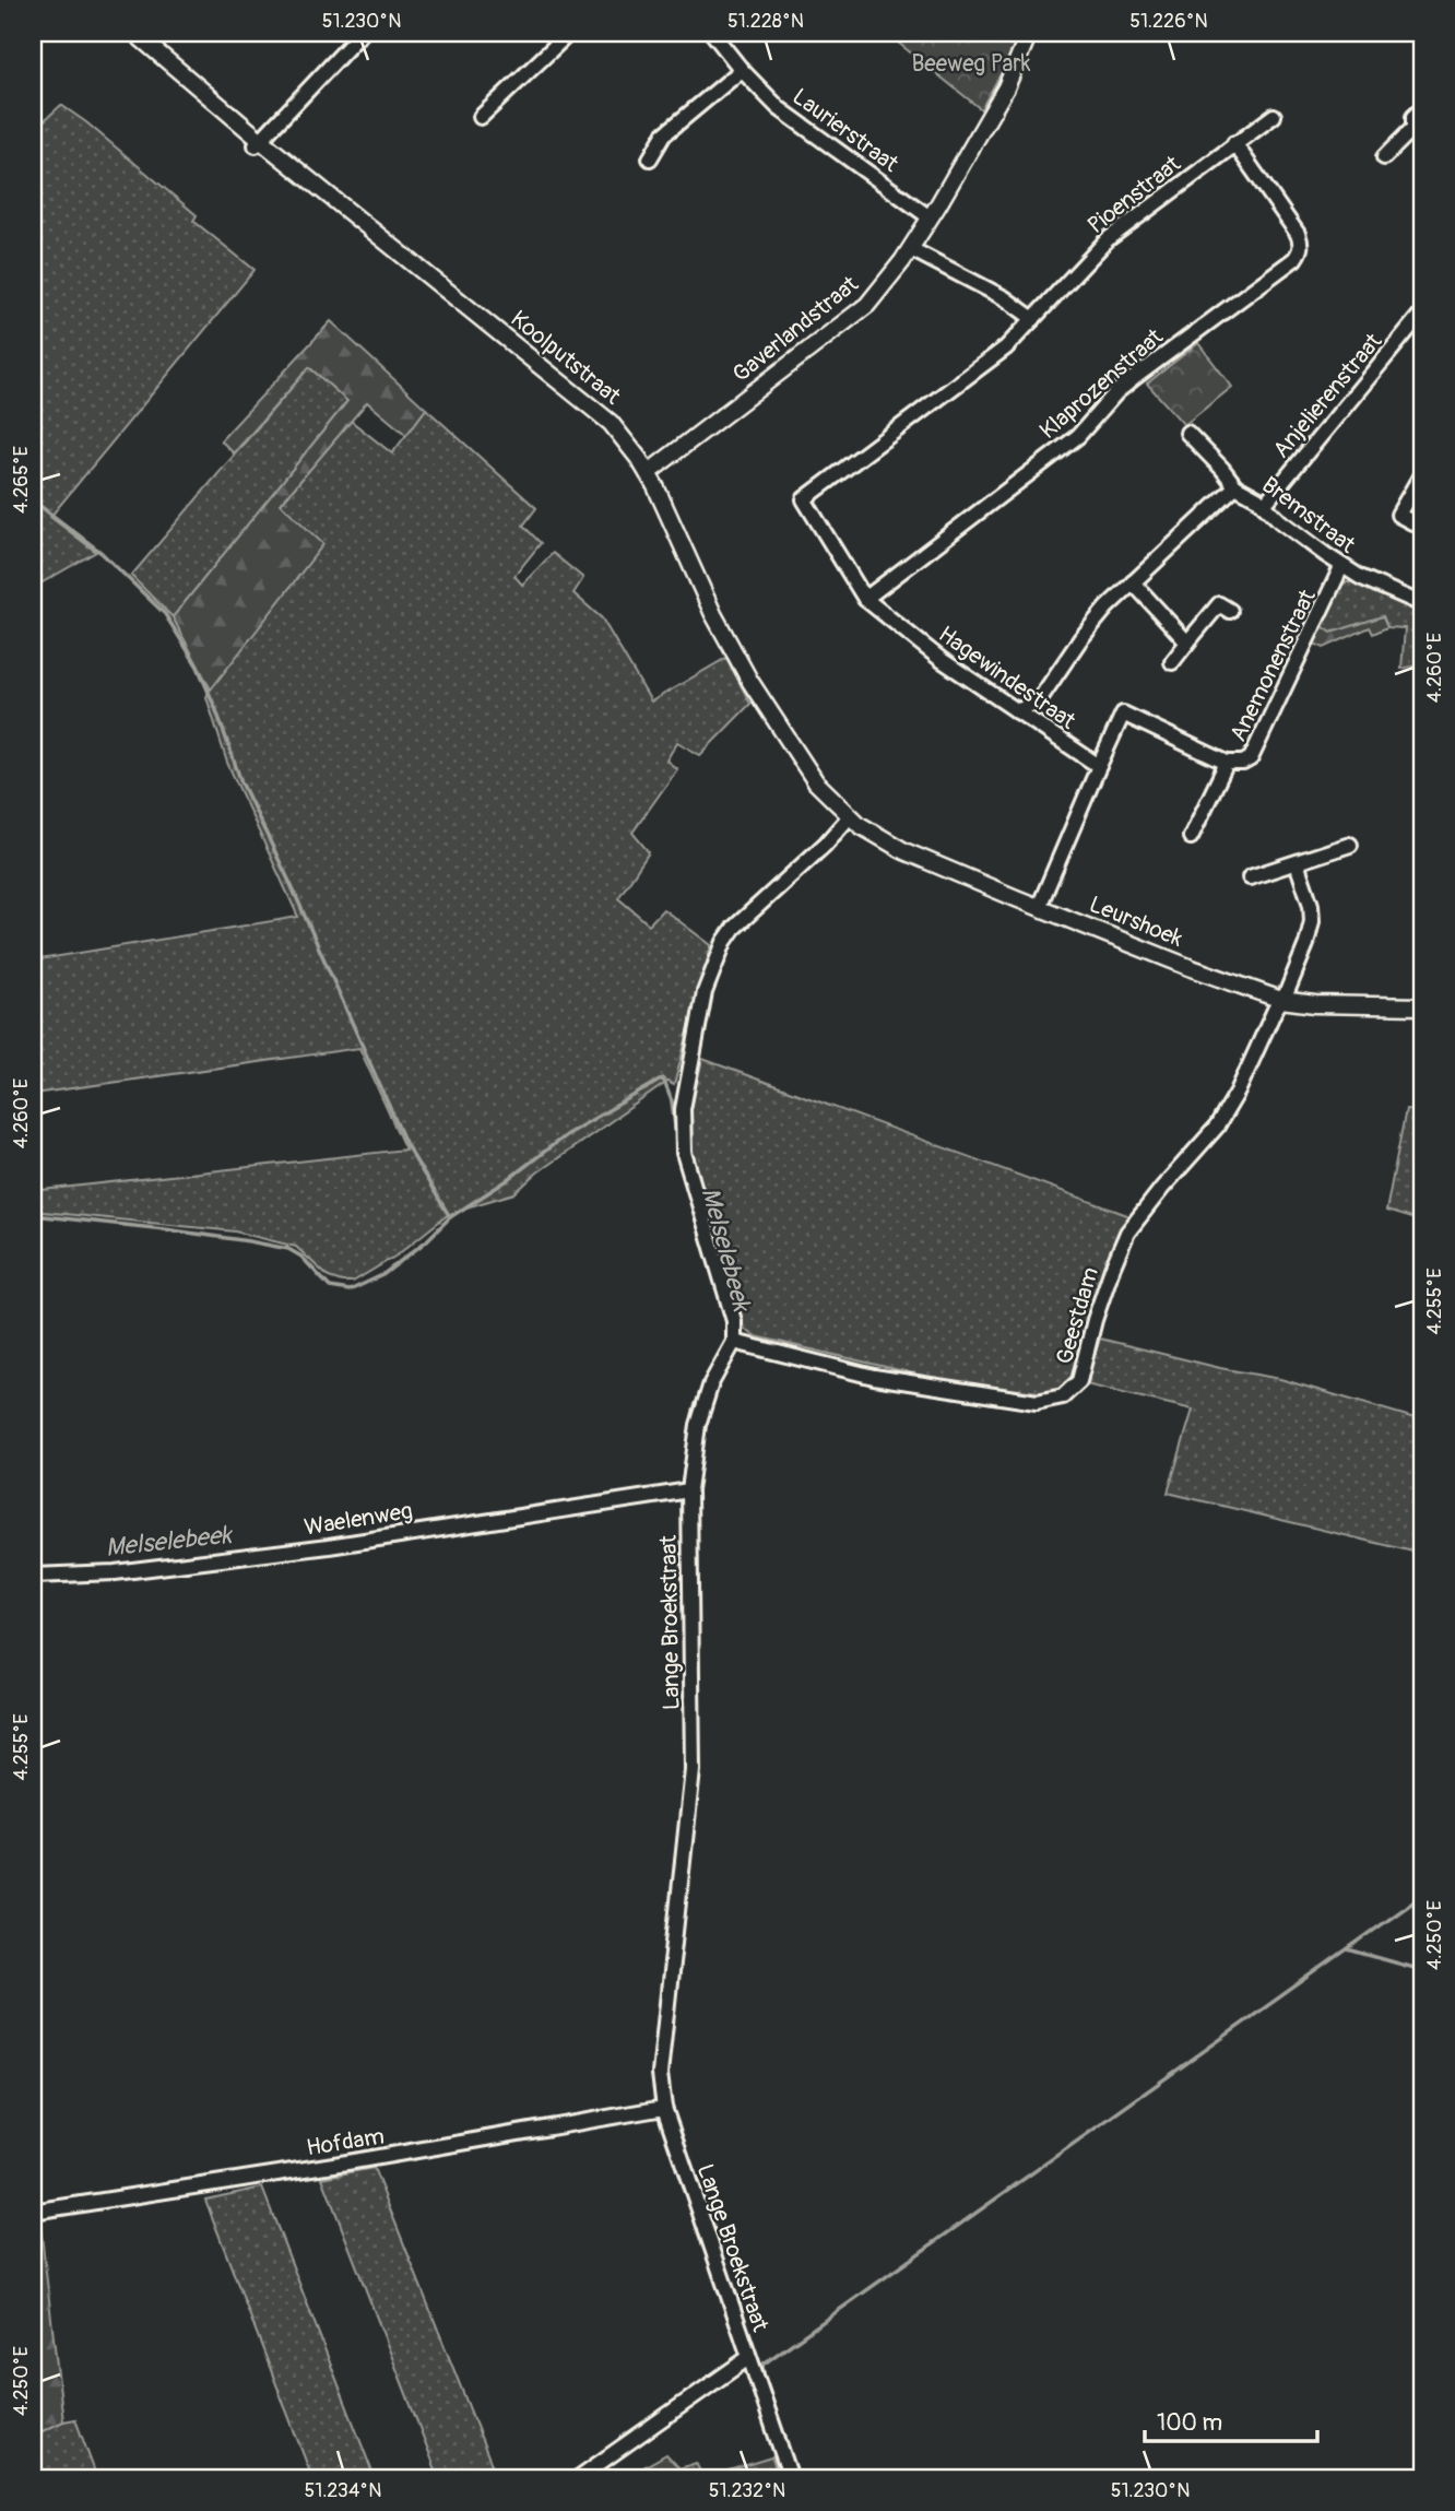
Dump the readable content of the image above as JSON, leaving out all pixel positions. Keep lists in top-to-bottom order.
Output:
{
  "streets": {
    "street": [
      "Laurierstraat",
      "Pioenstraat",
      "Gaverlandstraat",
      "Koolputstraat",
      "Klaprozenstraat",
      "Anjelierenstraat",
      "Bremstraat",
      "Anemonenstraat",
      "Hagewindestraat",
      "Leurshoek",
      "Geestdam",
      "Waelenweg",
      "Lange Broekstraat",
      "Hofdam"
    ]
  },
  "crossings": [
    ["Laurierstraat", "Gaverlandstraat"],
    ["Pioenstraat", "Klaprozenstraat"],
    ["Pioenstraat", "Hagewindestraat"],
    ["Gaverlandstraat", "Koolputstraat"],
    ["Koolputstraat", "Leurshoek"],
    ["Klaprozenstraat", "Hagewindestraat"],
    ["Anjelierenstraat", "Bremstraat"],
    ["Bremstraat", "Anemonenstraat"],
    ["Anemonenstraat", "Hagewindestraat"],
    ["Leurshoek", "Geestdam"],
    ["Geestdam", "Lange Broekstraat"],
    ["Waelenweg", "Lange Broekstraat"],
    ["Lange Broekstraat", "Hofdam"]
  ],
  "water": ["Melselebeek"],
  "parks": ["Beeweg Park"],
  "scale_bar": "100 m",
  "coordinates": [
    "51.230°N",
    "51.228°N",
    "51.226°N",
    "4.265°E",
    "4.260°E",
    "4.255°E",
    "4.250°E",
    "51.234°N",
    "51.232°N"
  ]
}
